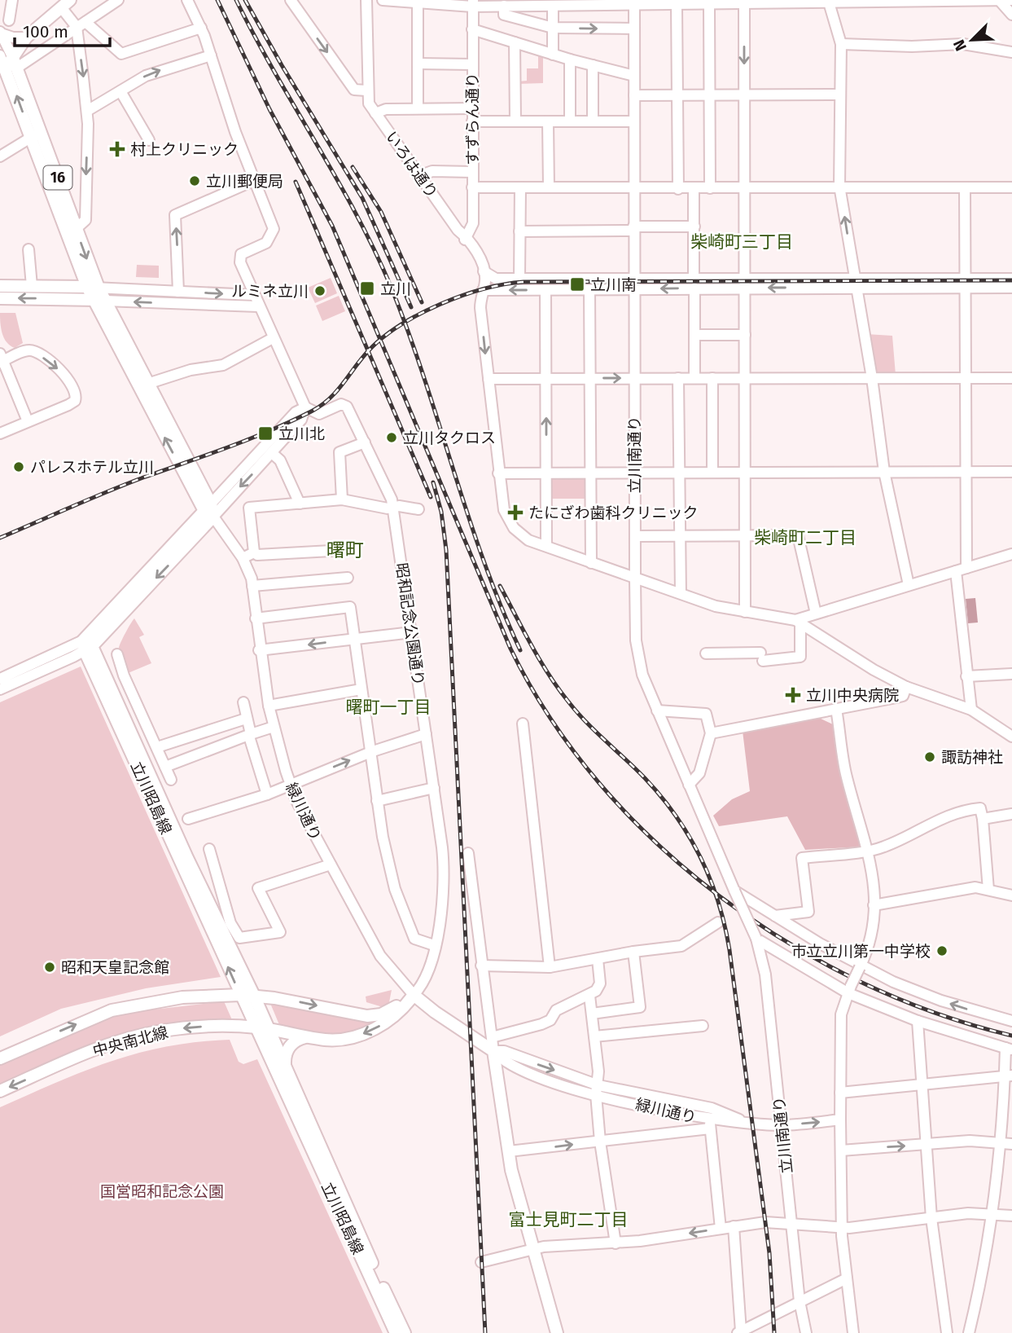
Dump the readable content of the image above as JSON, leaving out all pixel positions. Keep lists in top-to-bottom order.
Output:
{
  "streets": {
    "main road": [
      "16",
      "立川昭島線",
      "緑川通り",
      "中央南北線"
    ],
    "street": [
      "すずらん通り",
      "いろは通り",
      "立川南通り",
      "昭和記念公園通り"
    ]
  },
  "crossings": [
    ["すずらん通り", "いろは通り"],
    ["立川南通り", "緑川通り"],
    ["昭和記念公園通り", "緑川通り"],
    ["昭和記念公園通り", "中央南北線"],
    ["立川昭島線", "中央南北線"],
    ["緑川通り", "中央南北線"]
  ],
  "districts": [
    "柴崎町三丁目",
    "柴崎町二丁目",
    "曙町",
    "曙町一丁目",
    "富士見町二丁目"
  ],
  "parks": ["国営昭和記念公園"],
  "places": {
    "health": ["村上クリニック", "たにざわ歯科クリニック", "立川中央病院"],
    "other": [
      "立川郵便局",
      "ルミネ立川",
      "立川タクロス",
      "パレスホテル立川",
      "諏訪神社",
      "市立立川第一中学校",
      "昭和天皇記念館"
    ],
    "transit": ["立川南", "立川", "立川北"]
  },
  "scale_bar": "100 m",
  "north": "bottom left"
}
